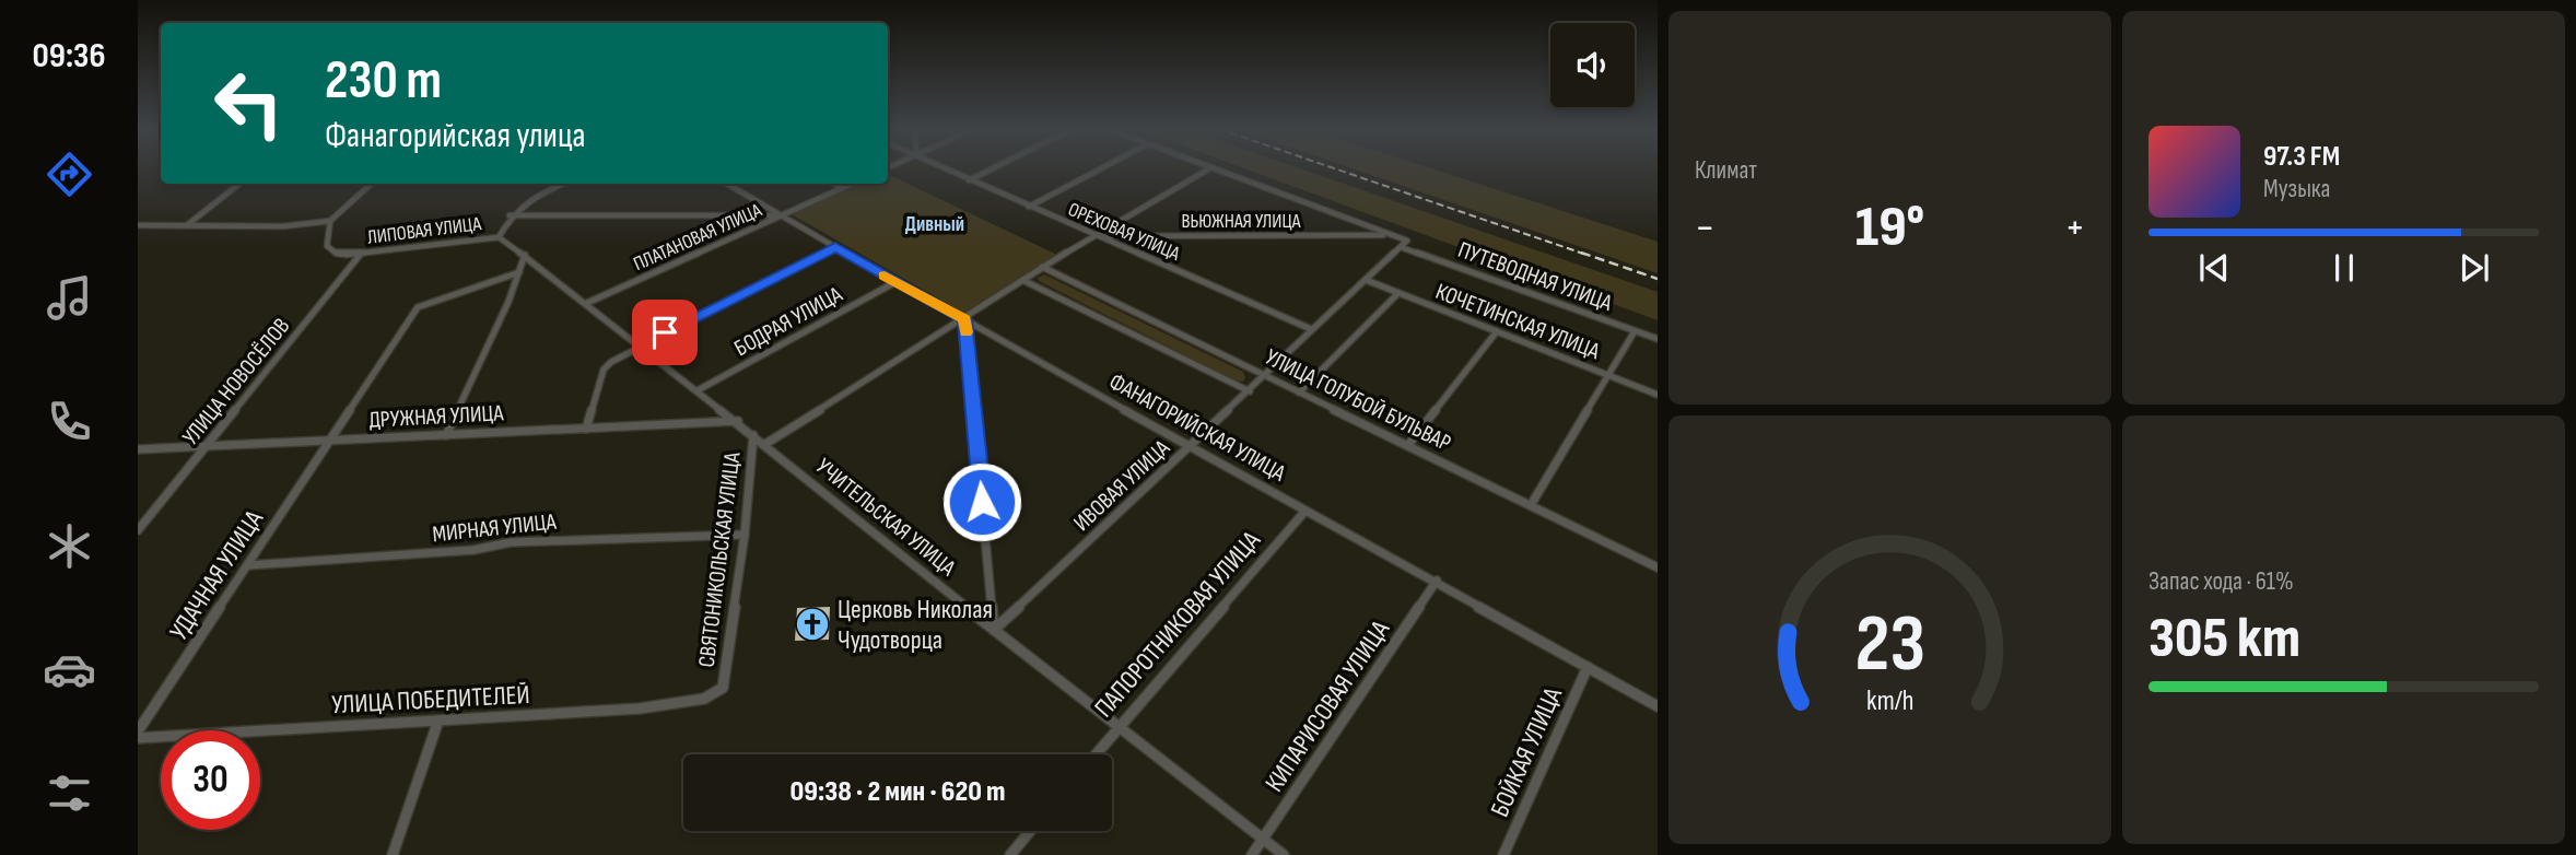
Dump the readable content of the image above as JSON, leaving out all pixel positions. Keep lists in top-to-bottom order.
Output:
{
  "streets": {
    "street": [
      "ВЬЮЖНАЯ УЛИЦА",
      "ЛИПОВАЯ УЛИЦА",
      "ОРЕХОВАЯ УЛИЦА",
      "ПЛАТАНОВАЯ УЛИЦА",
      "ПУТЕВОДНАЯ УЛИЦА",
      "БОДРАЯ УЛИЦА",
      "КОЧЕТИНСКАЯ УЛИЦА",
      "УЛИЦА НОВОСЁЛОВ",
      "УЛИЦА ГОЛУБОЙ БУЛЬВАР",
      "ДРУЖНАЯ УЛИЦА",
      "ФАНАГОРИЙСКАЯ УЛИЦА",
      "ИВОВАЯ УЛИЦА",
      "УЧИТЕЛЬСКАЯ УЛИЦА",
      "МИРНАЯ УЛИЦА",
      "СВЯТОНИКОЛЬСКАЯ УЛИЦА",
      "УДАЧНАЯ УЛИЦА",
      "ПАПОРОТНИКОВАЯ УЛИЦА",
      "УЛИЦА ПОБЕДИТЕЛЕЙ",
      "КИПАРИСОВАЯ УЛИЦА",
      "БОЙКАЯ УЛИЦА"
    ]
  },
  "crossings": [
    ["ВЬЮЖНАЯ УЛИЦА", "ОРЕХОВАЯ УЛИЦА"],
    ["ВЬЮЖНАЯ УЛИЦА", "ПУТЕВОДНАЯ УЛИЦА"],
    ["ВЬЮЖНАЯ УЛИЦА", "СВЯТОНИКОЛЬСКАЯ УЛИЦА"],
    ["ЛИПОВАЯ УЛИЦА", "УЛИЦА НОВОСЁЛОВ"],
    ["ЛИПОВАЯ УЛИЦА", "УЧИТЕЛЬСКАЯ УЛИЦА"],
    ["ОРЕХОВАЯ УЛИЦА", "ИВОВАЯ УЛИЦА"],
    ["ОРЕХОВАЯ УЛИЦА", "СВЯТОНИКОЛЬСКАЯ УЛИЦА"],
    ["ПЛАТАНОВАЯ УЛИЦА", "ФАНАГОРИЙСКАЯ УЛИЦА"],
    ["ПЛАТАНОВАЯ УЛИЦА", "УЧИТЕЛЬСКАЯ УЛИЦА"],
    ["ПУТЕВОДНАЯ УЛИЦА", "ИВОВАЯ УЛИЦА"],
    ["БОДРАЯ УЛИЦА", "ФАНАГОРИЙСКАЯ УЛИЦА"],
    ["БОДРАЯ УЛИЦА", "УЧИТЕЛЬСКАЯ УЛИЦА"],
    ["КОЧЕТИНСКАЯ УЛИЦА", "ИВОВАЯ УЛИЦА"],
    ["УЛИЦА НОВОСЁЛОВ", "ДРУЖНАЯ УЛИЦА"],
    ["УЛИЦА ГОЛУБОЙ БУЛЬВАР", "ИВОВАЯ УЛИЦА"],
    ["УЛИЦА ГОЛУБОЙ БУЛЬВАР", "СВЯТОНИКОЛЬСКАЯ УЛИЦА"],
    ["ДРУЖНАЯ УЛИЦА", "УЧИТЕЛЬСКАЯ УЛИЦА"],
    ["ДРУЖНАЯ УЛИЦА", "УДАЧНАЯ УЛИЦА"],
    ["ФАНАГОРИЙСКАЯ УЛИЦА", "ИВОВАЯ УЛИЦА"],
    ["ФАНАГОРИЙСКАЯ УЛИЦА", "СВЯТОНИКОЛЬСКАЯ УЛИЦА"],
    ["ФАНАГОРИЙСКАЯ УЛИЦА", "ПАПОРОТНИКОВАЯ УЛИЦА"],
    ["ФАНАГОРИЙСКАЯ УЛИЦА", "КИПАРИСОВАЯ УЛИЦА"],
    ["ФАНАГОРИЙСКАЯ УЛИЦА", "БОЙКАЯ УЛИЦА"],
    ["ИВОВАЯ УЛИЦА", "УЧИТЕЛЬСКАЯ УЛИЦА"],
    ["УЧИТЕЛЬСКАЯ УЛИЦА", "СВЯТОНИКОЛЬСКАЯ УЛИЦА"],
    ["УЧИТЕЛЬСКАЯ УЛИЦА", "ПАПОРОТНИКОВАЯ УЛИЦА"],
    ["УЧИТЕЛЬСКАЯ УЛИЦА", "КИПАРИСОВАЯ УЛИЦА"],
    ["МИРНАЯ УЛИЦА", "СВЯТОНИКОЛЬСКАЯ УЛИЦА"],
    ["МИРНАЯ УЛИЦА", "УДАЧНАЯ УЛИЦА"],
    ["СВЯТОНИКОЛЬСКАЯ УЛИЦА", "УЛИЦА ПОБЕДИТЕЛЕЙ"]
  ],
  "districts": ["Дивный"],
  "places": {
    "church": ["Церковь Николая Чудотворца"]
  },
  "page": {
    "tabs": "09:36",
    "tile": [
      "Климат",
      ["Запас хода · 61%", "305 km"]
    ],
    "turn": ["230 m", "Фанагорийская улица"],
    "song": ["97.3 FM", "Музыка"],
    "heat": ["−", "19°", "+"],
    "limit": "30",
    "trip": "09:38 · 2 мин · 620 m",
    "gauge": ["23", "km/h"]
  }
}
